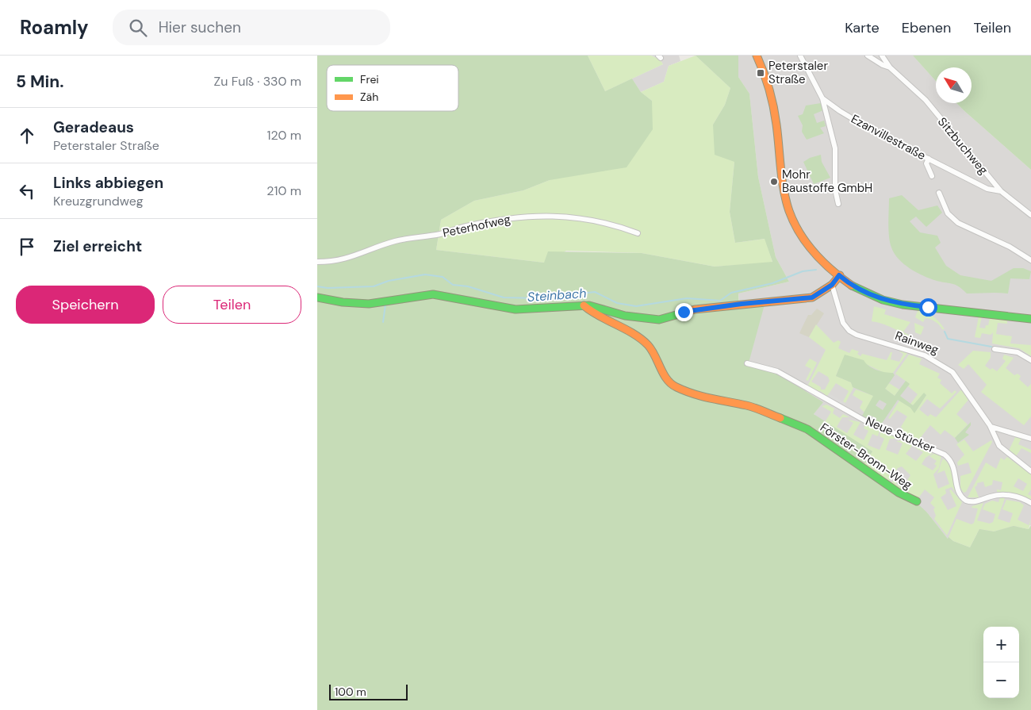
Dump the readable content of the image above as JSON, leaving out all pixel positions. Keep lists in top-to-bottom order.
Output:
{
  "streets": {
    "street": [
      "Ezanvillestraße",
      "Sitzbuchweg",
      "Peterhofweg",
      "Rainweg",
      "Neue Stücker",
      "Förster-Bronn-Weg"
    ]
  },
  "crossings": [
    ["Ezanvillestraße", "Sitzbuchweg"]
  ],
  "water": ["Steinbach"],
  "places": {
    "transit": ["Peterstaler Straße"],
    "other": ["Mohr Baustoffe GmbH"]
  },
  "legend": ["Frei", "Zäh"],
  "scale_bar": "100 m",
  "north": "top left",
  "page": {
    "header": "Roamly",
    "search": "Hier suchen",
    "nav": ["Karte", "Ebenen", "Teilen"],
    "heading": ["5 Min.", "Zu Fuß · 330 m"],
    "list": [
      ["Geradeaus", "Peterstaler Straße", "120 m"],
      ["Links abbiegen", "Kreuzgrundweg", "210 m"],
      "Ziel erreicht"
    ],
    "buttons": ["Speichern", "Teilen"],
    "map_buttons": ["+", "−"],
    "scale": "100 m"
  }
}
